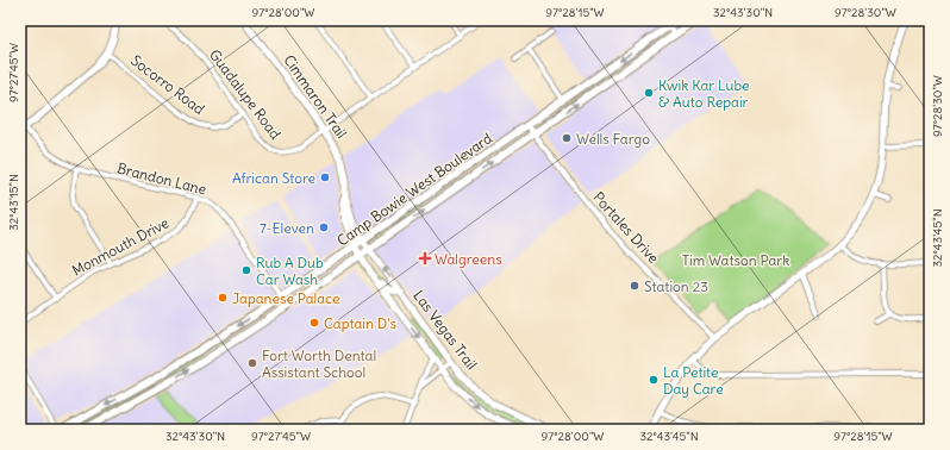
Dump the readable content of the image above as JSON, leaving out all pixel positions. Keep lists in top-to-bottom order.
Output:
{
  "streets": {
    "main road": ["Camp Bowie West Boulevard"],
    "street": [
      "Socorro Road",
      "Guadalupe Road",
      "Cimmaron Trail",
      "Brandon Lane",
      "Portales Drive",
      "Monmouth Drive",
      "Las Vegas Trail"
    ]
  },
  "crossings": [
    ["Socorro Road", "Guadalupe Road"],
    ["Guadalupe Road", "Cimmaron Trail"],
    ["Cimmaron Trail", "Camp Bowie West Boulevard"],
    ["Cimmaron Trail", "Las Vegas Trail"],
    ["Brandon Lane", "Camp Bowie West Boulevard"],
    ["Brandon Lane", "Monmouth Drive"],
    ["Camp Bowie West Boulevard", "Portales Drive"],
    ["Camp Bowie West Boulevard", "Las Vegas Trail"]
  ],
  "parks": ["Tim Watson Park"],
  "places": {
    "other": [
      "Kwik Kar Lube & Auto Repair",
      "Wells Fargo",
      "African Store",
      "7-Eleven",
      "Rub A Dub Car Wash",
      "Station 23",
      "Japanese Palace",
      "Captain D's",
      "Fort Worth Dental Assistant School",
      "La Petite Day Care"
    ],
    "health": ["Walgreens"]
  },
  "coordinates": [
    "97°28'00\"W",
    "97°28'15\"W",
    "32°43'30\"N",
    "97°28'30\"W",
    "97°27'45\"W",
    "32°43'15\"N",
    "32°43'45\"N"
  ]
}
